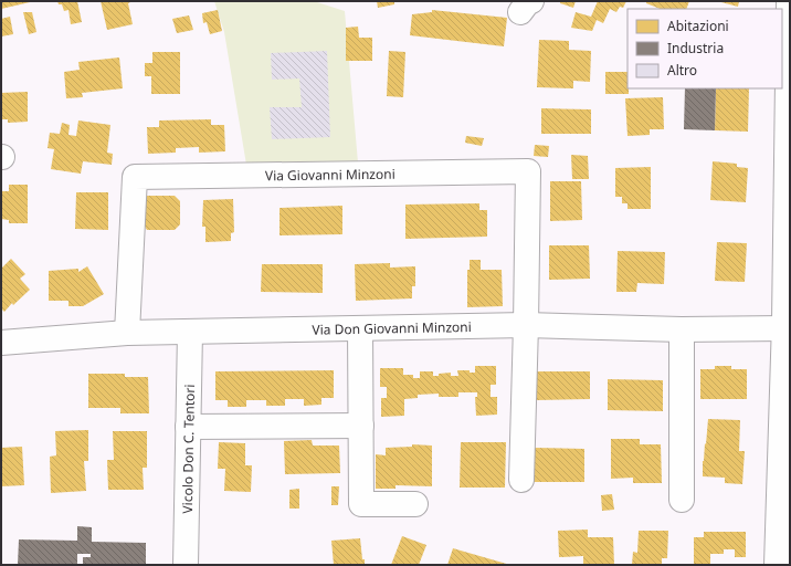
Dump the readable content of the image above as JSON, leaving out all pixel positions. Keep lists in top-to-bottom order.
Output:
{
  "streets": {
    "street": ["Via Giovanni Minzoni", "Via Don Giovanni Minzoni", "Vicolo Don C. Tentori"]
  },
  "crossings": [
    ["Via Giovanni Minzoni", "Via Don Giovanni Minzoni"],
    ["Via Don Giovanni Minzoni", "Vicolo Don C. Tentori"]
  ],
  "legend": ["Abitazioni", "Industria", "Altro"]
}
